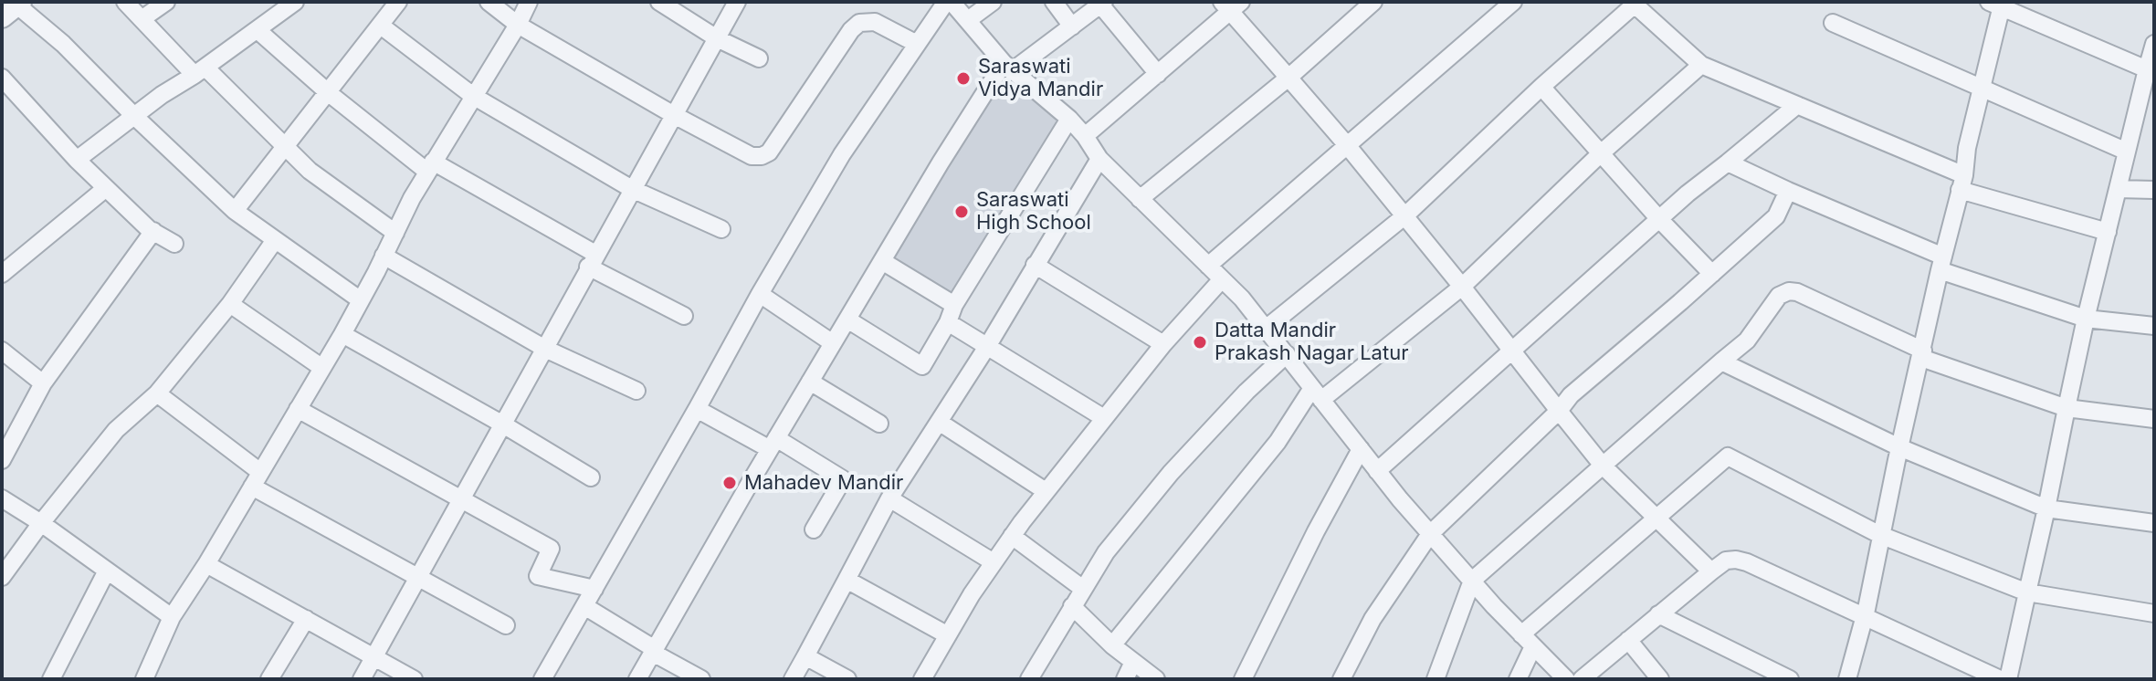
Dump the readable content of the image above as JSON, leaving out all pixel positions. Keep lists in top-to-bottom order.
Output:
{
  "places": [
    "Saraswati Vidya Mandir",
    "Saraswati High School",
    "Datta Mandir Prakash Nagar Latur",
    "Mahadev Mandir"
  ]
}
